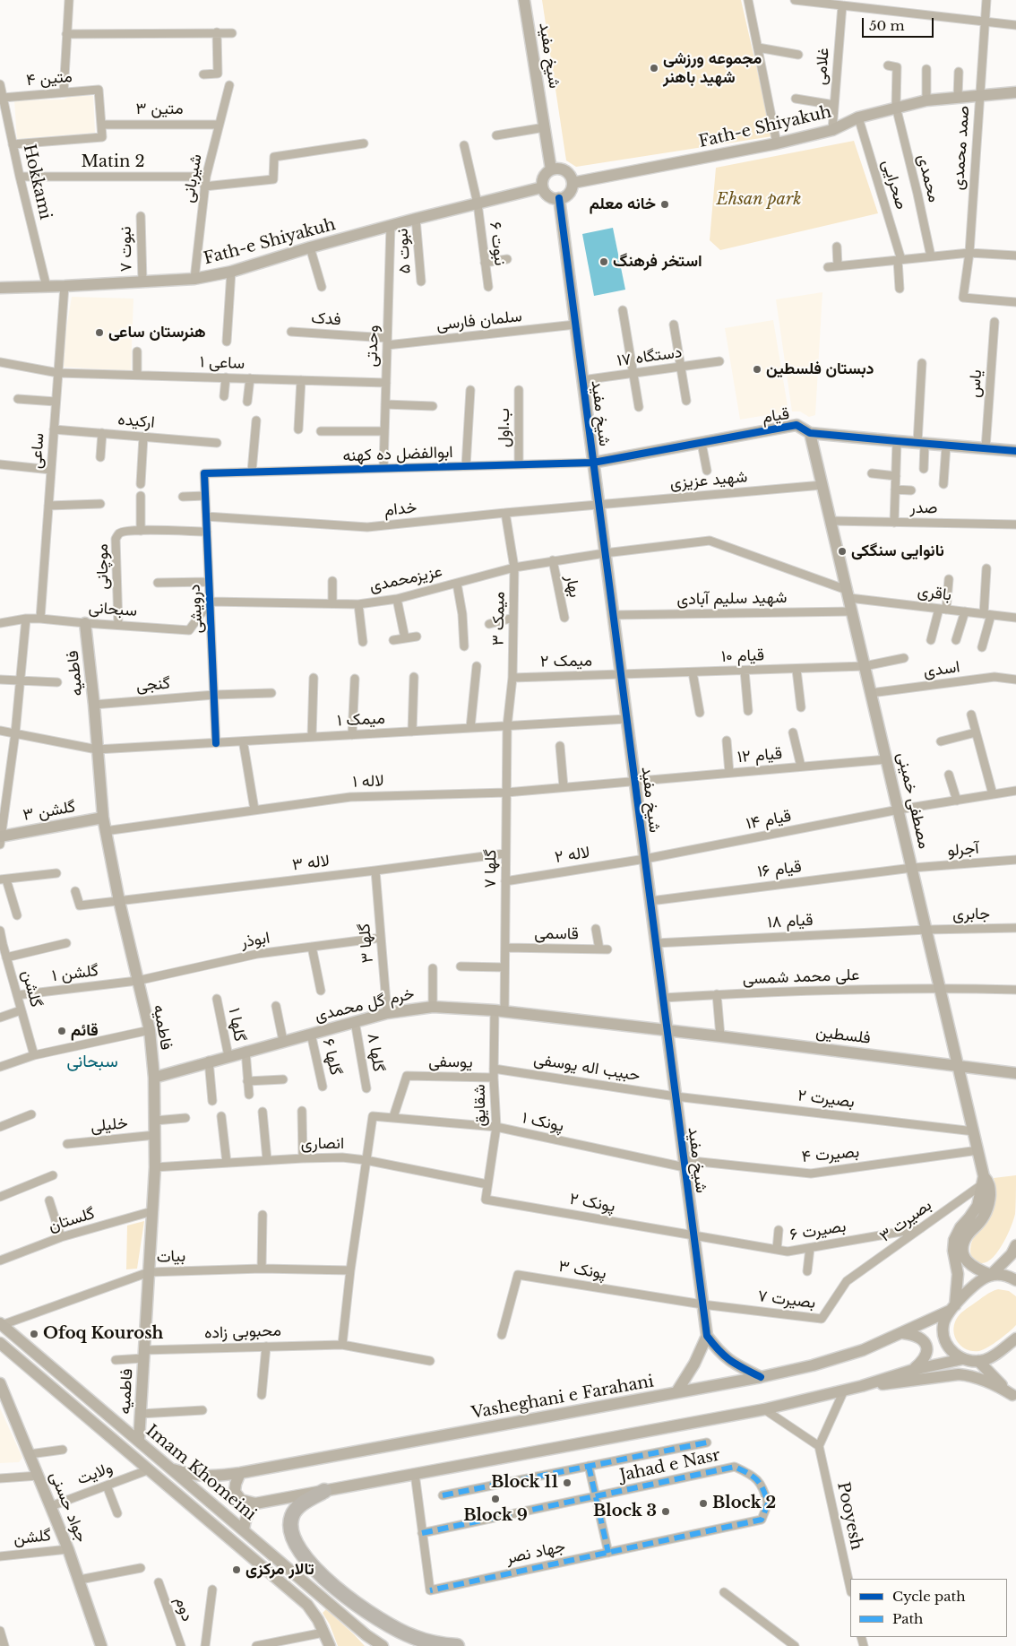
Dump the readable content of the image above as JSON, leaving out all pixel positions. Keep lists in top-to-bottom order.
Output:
{
  "streets": {
    "street": [
      "شیخ مفید",
      "غلامی",
      "متین ۴",
      "متین ۳",
      "Fath-e Shiyakuh",
      "صمد محمدی",
      "Matin 2",
      "شیربانی",
      "محمدی",
      "Hokkami",
      "صحرایی",
      "نبوت ۶",
      "نبوت ۷",
      "نبوت ۵",
      "فدک",
      "سلمان فارسی",
      "وحدتی",
      "۱۷ دستگاه",
      "ساعی ۱",
      "یاس",
      "قیام",
      "ارکیده",
      "ب.اول",
      "ساعی",
      "ابوالفضل ده کهنه",
      "شهید عزیزی",
      "صدر",
      "خدام",
      "موچانی",
      "عزیزمحمدی",
      "بهار",
      "باقری",
      "شهید سلیم آبادی",
      "درویشی",
      "سبحانی",
      "میمک ۳",
      "قیام ۱۰",
      "میمک ۲",
      "اسدی",
      "فاطمیه",
      "گنجی",
      "میمک ۱",
      "قیام ۱۲",
      "لاله ۱",
      "مصطفی خمینی",
      "گلشن ۳",
      "قیام ۱۴",
      "آجرلو",
      "لاله ۲",
      "لاله ۳",
      "گلها ۷",
      "قیام ۱۶",
      "جابری",
      "قیام ۱۸",
      "قاسمی",
      "ابوذر",
      "گلها ۳",
      "گلشن ۱",
      "علی محمد شمسی",
      "گلشن",
      "خرم گل محمدی",
      "گلها ۱",
      "فلسطین",
      "گلها ۸",
      "گلها ۶",
      "یوسفی",
      "حبیب اله یوسفی",
      "بصیرت ۲",
      "شقایق",
      "پونک ۱",
      "خلیلی",
      "انصاری",
      "بصیرت ۴",
      "پونک ۲",
      "گلستان",
      "بصیرت ۳",
      "بصیرت ۶",
      "بیات",
      "پونک ۳",
      "بصیرت ۷",
      "محبوبی زاده",
      "Vasheghani e Farahani",
      "Jahad e Nasr",
      "Imam Khomeini",
      "ولایت",
      "جواد حسنی",
      "Pooyesh",
      "جهاد نصر",
      "دوم"
    ]
  },
  "crossings": [
    ["شیخ مفید", "Fath-e Shiyakuh"],
    ["شیخ مفید", "سلمان فارسی"],
    ["شیخ مفید", "۱۷ دستگاه"],
    ["شیخ مفید", "قیام"],
    ["شیخ مفید", "ابوالفضل ده کهنه"],
    ["شیخ مفید", "شهید عزیزی"],
    ["شیخ مفید", "خدام"],
    ["شیخ مفید", "عزیزمحمدی"],
    ["شیخ مفید", "باقری"],
    ["شیخ مفید", "شهید سلیم آبادی"],
    ["شیخ مفید", "قیام ۱۰"],
    ["شیخ مفید", "میمک ۲"],
    ["شیخ مفید", "میمک ۱"],
    ["شیخ مفید", "قیام ۱۲"],
    ["شیخ مفید", "لاله ۱"],
    ["شیخ مفید", "قیام ۱۴"],
    ["شیخ مفید", "لاله ۲"],
    ["شیخ مفید", "قیام ۱۶"],
    ["شیخ مفید", "قیام ۱۸"],
    ["شیخ مفید", "علی محمد شمسی"],
    ["شیخ مفید", "خرم گل محمدی"],
    ["شیخ مفید", "فلسطین"],
    ["شیخ مفید", "حبیب اله یوسفی"],
    ["شیخ مفید", "بصیرت ۲"],
    ["شیخ مفید", "پونک ۱"],
    ["شیخ مفید", "بصیرت ۴"],
    ["شیخ مفید", "پونک ۲"],
    ["شیخ مفید", "بصیرت ۶"],
    ["شیخ مفید", "پونک ۳"],
    ["شیخ مفید", "بصیرت ۷"],
    ["غلامی", "Fath-e Shiyakuh"],
    ["متین ۴", "متین ۳"],
    ["متین ۴", "Hokkami"],
    ["متین ۳", "شیربانی"],
    ["Fath-e Shiyakuh", "صمد محمدی"],
    ["Fath-e Shiyakuh", "شیربانی"],
    ["Fath-e Shiyakuh", "محمدی"],
    ["Fath-e Shiyakuh", "Hokkami"],
    ["Fath-e Shiyakuh", "صحرایی"],
    ["Fath-e Shiyakuh", "نبوت ۶"],
    ["Fath-e Shiyakuh", "نبوت ۷"],
    ["Fath-e Shiyakuh", "نبوت ۵"],
    ["Fath-e Shiyakuh", "وحدتی"],
    ["Fath-e Shiyakuh", "ساعی"],
    ["Matin 2", "شیربانی"],
    ["Matin 2", "Hokkami"],
    ["فدک", "سلمان فارسی"],
    ["فدک", "وحدتی"],
    ["سلمان فارسی", "وحدتی"],
    ["وحدتی", "ساعی ۱"],
    ["وحدتی", "ابوالفضل ده کهنه"],
    ["ساعی ۱", "ساعی"],
    ["یاس", "قیام"],
    ["قیام", "ابوالفضل ده کهنه"],
    ["قیام", "مصطفی خمینی"],
    ["ارکیده", "ساعی"],
    ["ب.اول", "ابوالفضل ده کهنه"],
    ["ساعی", "سبحانی"],
    ["ابوالفضل ده کهنه", "درویشی"],
    ["شهید عزیزی", "خدام"],
    ["شهید عزیزی", "مصطفی خمینی"],
    ["صدر", "مصطفی خمینی"],
    ["خدام", "درویشی"],
    ["خدام", "میمک ۳"],
    ["موچانی", "سبحانی"],
    ["عزیزمحمدی", "بهار"],
    ["عزیزمحمدی", "باقری"],
    ["عزیزمحمدی", "درویشی"],
    ["عزیزمحمدی", "سبحانی"],
    ["عزیزمحمدی", "میمک ۳"],
    ["باقری", "مصطفی خمینی"],
    ["شهید سلیم آبادی", "مصطفی خمینی"],
    ["درویشی", "سبحانی"],
    ["درویشی", "گنجی"],
    ["درویشی", "میمک ۱"],
    ["سبحانی", "فاطمیه"],
    ["میمک ۳", "میمک ۲"],
    ["میمک ۳", "میمک ۱"],
    ["میمک ۳", "گلها ۷"],
    ["قیام ۱۰", "میمک ۲"],
    ["قیام ۱۰", "مصطفی خمینی"],
    ["اسدی", "مصطفی خمینی"],
    ["فاطمیه", "گنجی"],
    ["فاطمیه", "میمک ۱"],
    ["فاطمیه", "لاله ۱"],
    ["فاطمیه", "گلشن ۳"],
    ["فاطمیه", "لاله ۳"],
    ["فاطمیه", "ابوذر"],
    ["فاطمیه", "گلشن ۱"],
    ["فاطمیه", "خرم گل محمدی"],
    ["فاطمیه", "خلیلی"],
    ["فاطمیه", "انصاری"],
    ["فاطمیه", "گلستان"],
    ["فاطمیه", "بیات"],
    ["فاطمیه", "محبوبی زاده"],
    ["فاطمیه", "Imam Khomeini"],
    ["میمک ۱", "گلها ۷"],
    ["قیام ۱۲", "لاله ۱"],
    ["قیام ۱۲", "مصطفی خمینی"],
    ["لاله ۱", "گلها ۷"],
    ["مصطفی خمینی", "قیام ۱۴"],
    ["مصطفی خمینی", "آجرلو"],
    ["مصطفی خمینی", "قیام ۱۶"],
    ["مصطفی خمینی", "جابری"],
    ["مصطفی خمینی", "قیام ۱۸"],
    ["مصطفی خمینی", "علی محمد شمسی"],
    ["مصطفی خمینی", "فلسطین"],
    ["مصطفی خمینی", "بصیرت ۲"],
    ["مصطفی خمینی", "بصیرت ۴"],
    ["مصطفی خمینی", "بصیرت ۳"],
    ["مصطفی خمینی", "Vasheghani e Farahani"],
    ["قیام ۱۴", "لاله ۲"],
    ["آجرلو", "قیام ۱۶"],
    ["لاله ۲", "گلها ۷"],
    ["لاله ۳", "گلها ۷"],
    ["لاله ۳", "گلها ۳"],
    ["گلها ۷", "قاسمی"],
    ["گلها ۷", "خرم گل محمدی"],
    ["گلها ۷", "شقایق"],
    ["جابری", "قیام ۱۸"],
    ["ابوذر", "گلها ۳"],
    ["ابوذر", "گلشن ۱"],
    ["گلها ۳", "خرم گل محمدی"],
    ["گلشن ۱", "گلشن"],
    ["گلشن", "جواد حسنی"],
    ["خرم گل محمدی", "گلها ۱"],
    ["خرم گل محمدی", "فلسطین"],
    ["خرم گل محمدی", "گلها ۸"],
    ["خرم گل محمدی", "گلها ۶"],
    ["خرم گل محمدی", "شقایق"],
    ["یوسفی", "شقایق"],
    ["یوسفی", "پونک ۱"],
    ["حبیب اله یوسفی", "بصیرت ۲"],
    ["حبیب اله یوسفی", "شقایق"],
    ["شقایق", "پونک ۱"],
    ["شقایق", "انصاری"],
    ["شقایق", "پونک ۲"],
    ["پونک ۱", "انصاری"],
    ["پونک ۱", "بصیرت ۴"],
    ["پونک ۲", "بصیرت ۶"],
    ["بصیرت ۳", "بصیرت ۶"],
    ["بصیرت ۳", "بصیرت ۷"],
    ["بیات", "Imam Khomeini"],
    ["پونک ۳", "بصیرت ۷"],
    ["Vasheghani e Farahani", "Imam Khomeini"],
    ["Jahad e Nasr", "جهاد نصر"],
    ["Imam Khomeini", "ولایت"],
    ["ولایت", "جواد حسنی"]
  ],
  "districts": ["سبحانی"],
  "parks": ["Ehsan park"],
  "places": [
    "مجموعه ورزشی شهید باهنر",
    "خانه معلم",
    "استخر فرهنگ",
    "هنرستان ساعی",
    "دبستان فلسطین",
    "نانوایی سنگکی",
    "قائم",
    "Ofoq Kourosh",
    "Block 11",
    "Block 9",
    "Block 2",
    "Block 3",
    "تالار مرکزی"
  ],
  "legend": ["Cycle path", "Path"],
  "scale_bar": "50 m"
}
